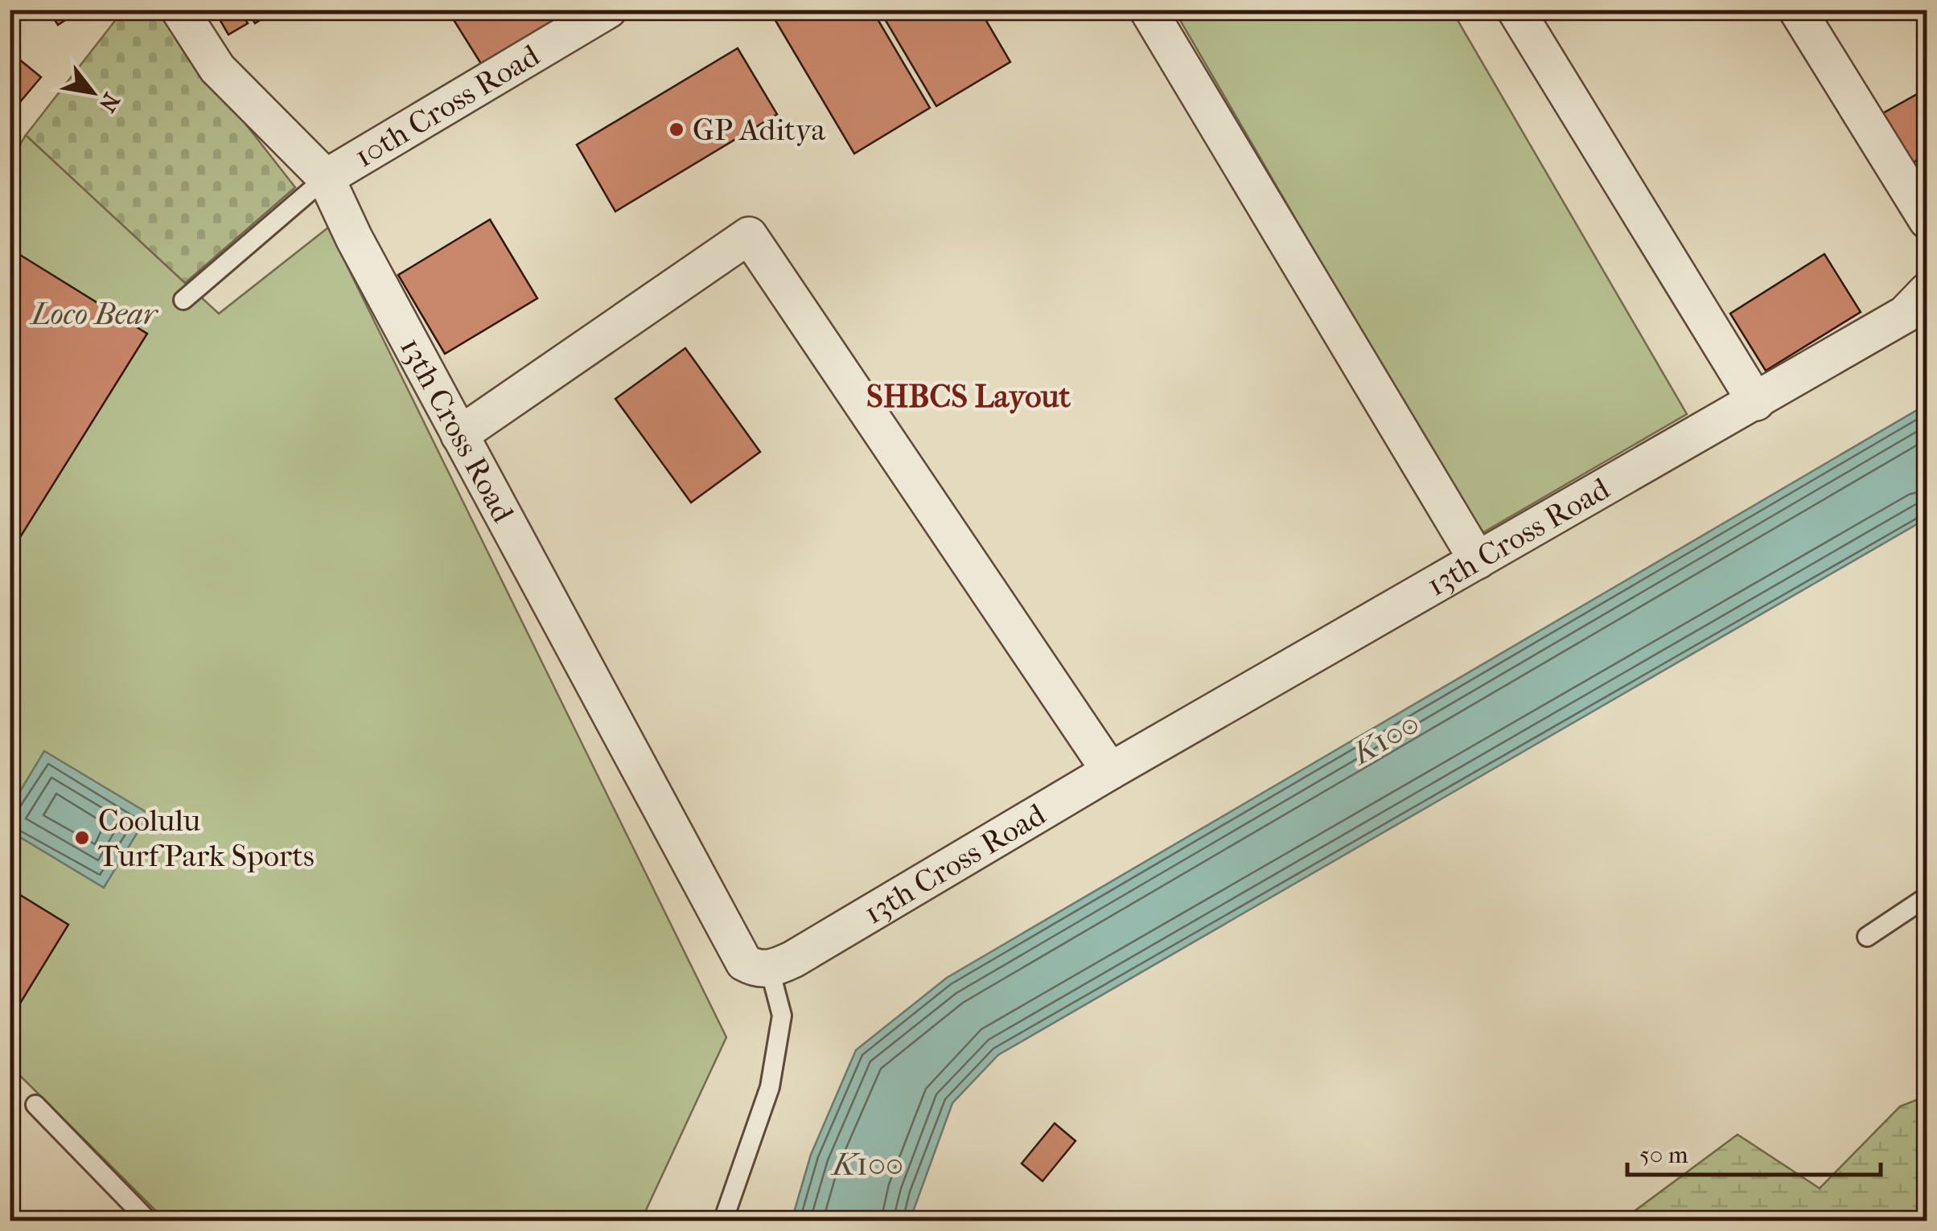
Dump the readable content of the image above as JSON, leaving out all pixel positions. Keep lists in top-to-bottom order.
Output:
{
  "streets": {
    "street": ["10th Cross Road", "13th Cross Road"]
  },
  "crossings": [
    ["10th Cross Road", "13th Cross Road"]
  ],
  "districts": ["SHBCS Layout"],
  "water": ["K100"],
  "parks": ["Loco Bear"],
  "places": ["GP Aditya", "Coolulu TurfPark Sports"],
  "scale_bar": "50 m",
  "north": "bottom right"
}
